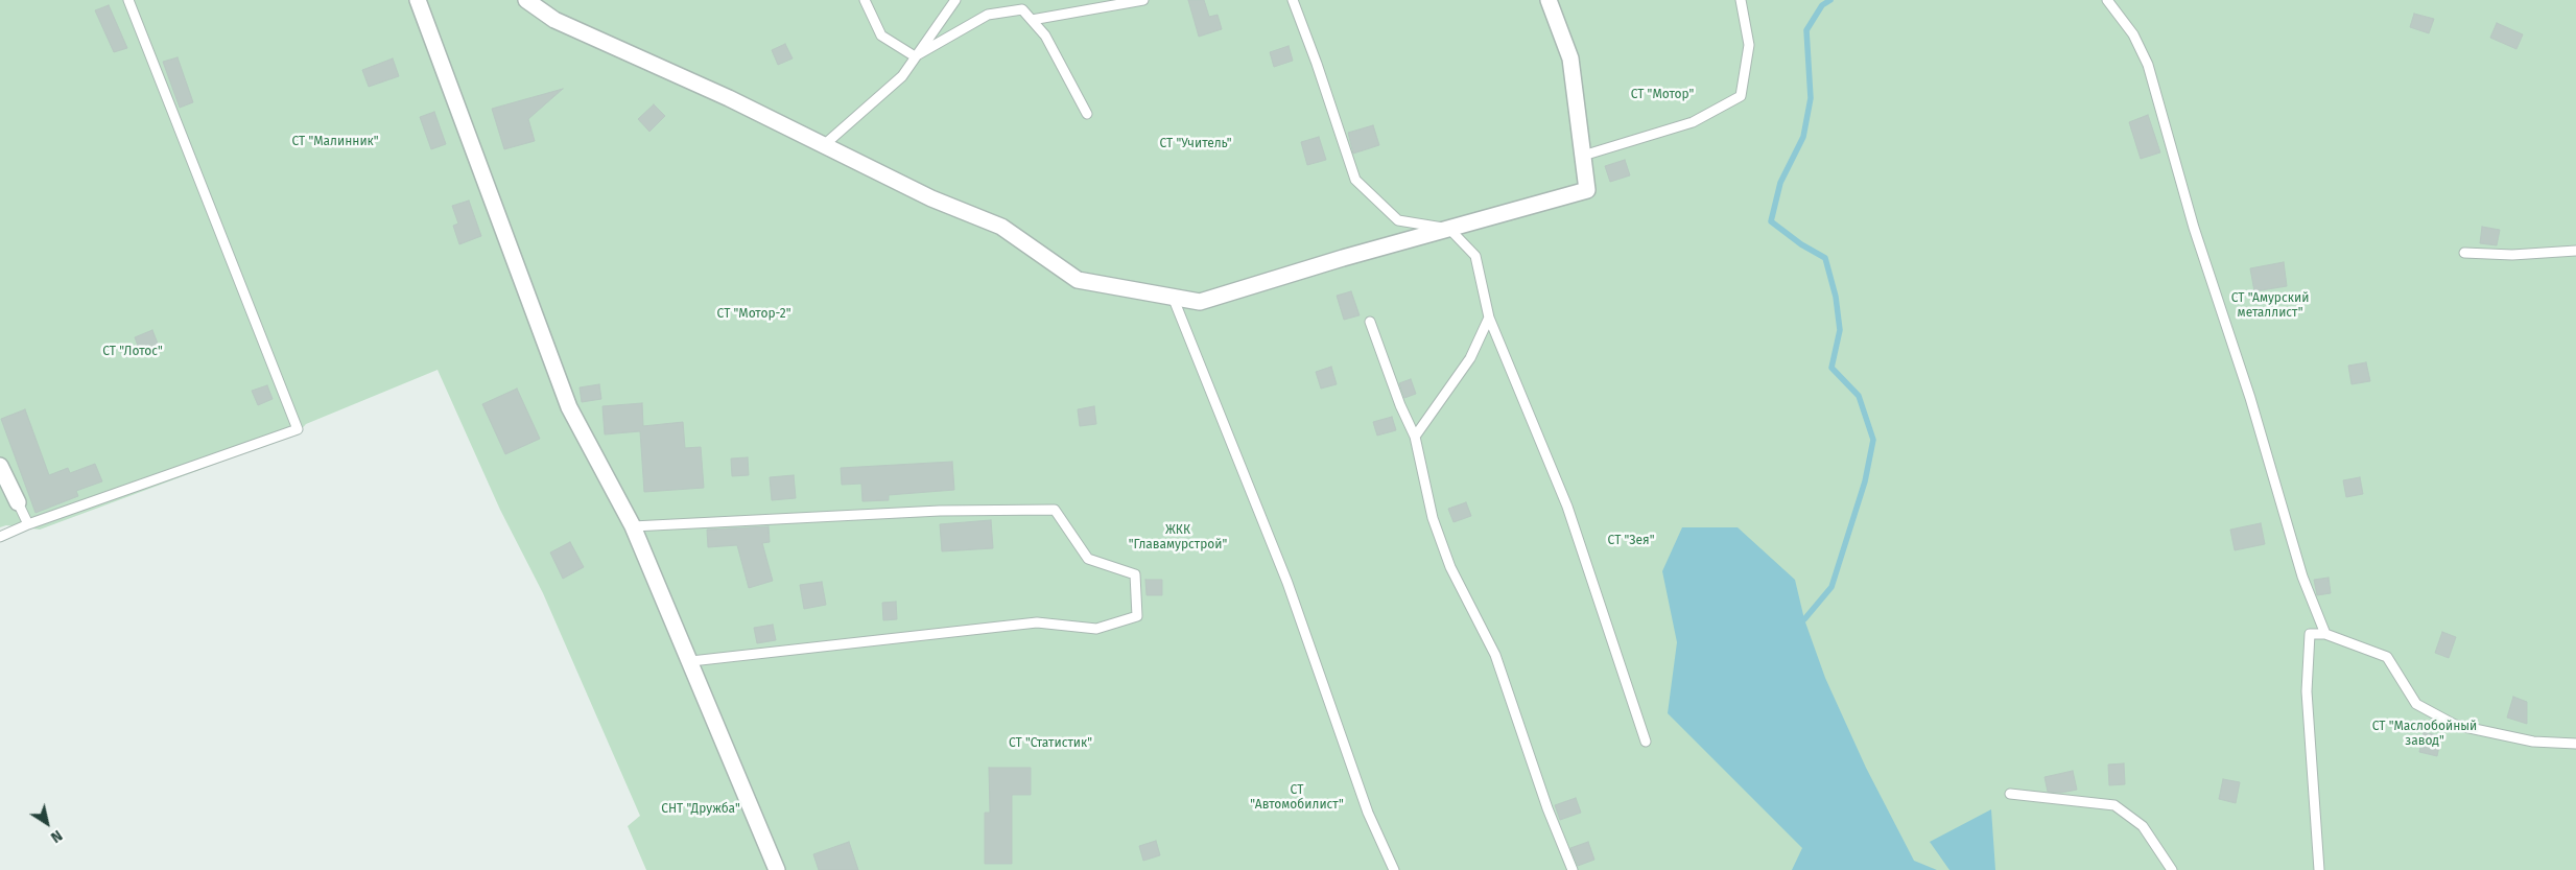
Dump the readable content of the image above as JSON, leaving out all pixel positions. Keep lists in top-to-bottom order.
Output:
{
  "parks": [
    "СТ \"Мотор\"",
    "СТ \"Малинник\"",
    "СТ \"Учитель\"",
    "СТ \"Амурский металлист\"",
    "СТ \"Мотор-2\"",
    "СТ \"Лотос\"",
    "ЖКК \"Главамурстрой\"",
    "СТ \"Зея\"",
    "СТ \"Маслобойный завод\"",
    "СТ \"Статистик\"",
    "СТ \"Автомобилист\"",
    "СНТ \"Дружба\""
  ],
  "north": "bottom right"
}
